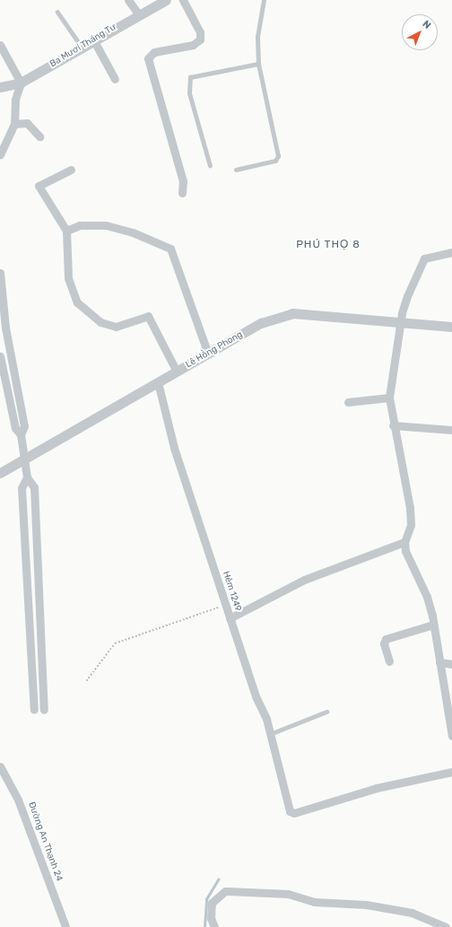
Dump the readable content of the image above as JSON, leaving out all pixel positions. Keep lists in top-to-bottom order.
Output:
{
  "streets": {
    "street": [
      "Ba Mươi Tháng Tư",
      "Lê Hồng Phong",
      "Hẻm 1249",
      "Đường An Thạnh 24"
    ]
  },
  "crossings": [
    ["Lê Hồng Phong", "Hẻm 1249"]
  ],
  "districts": ["PHÚ THỌ 8"],
  "north": "top right"
}
